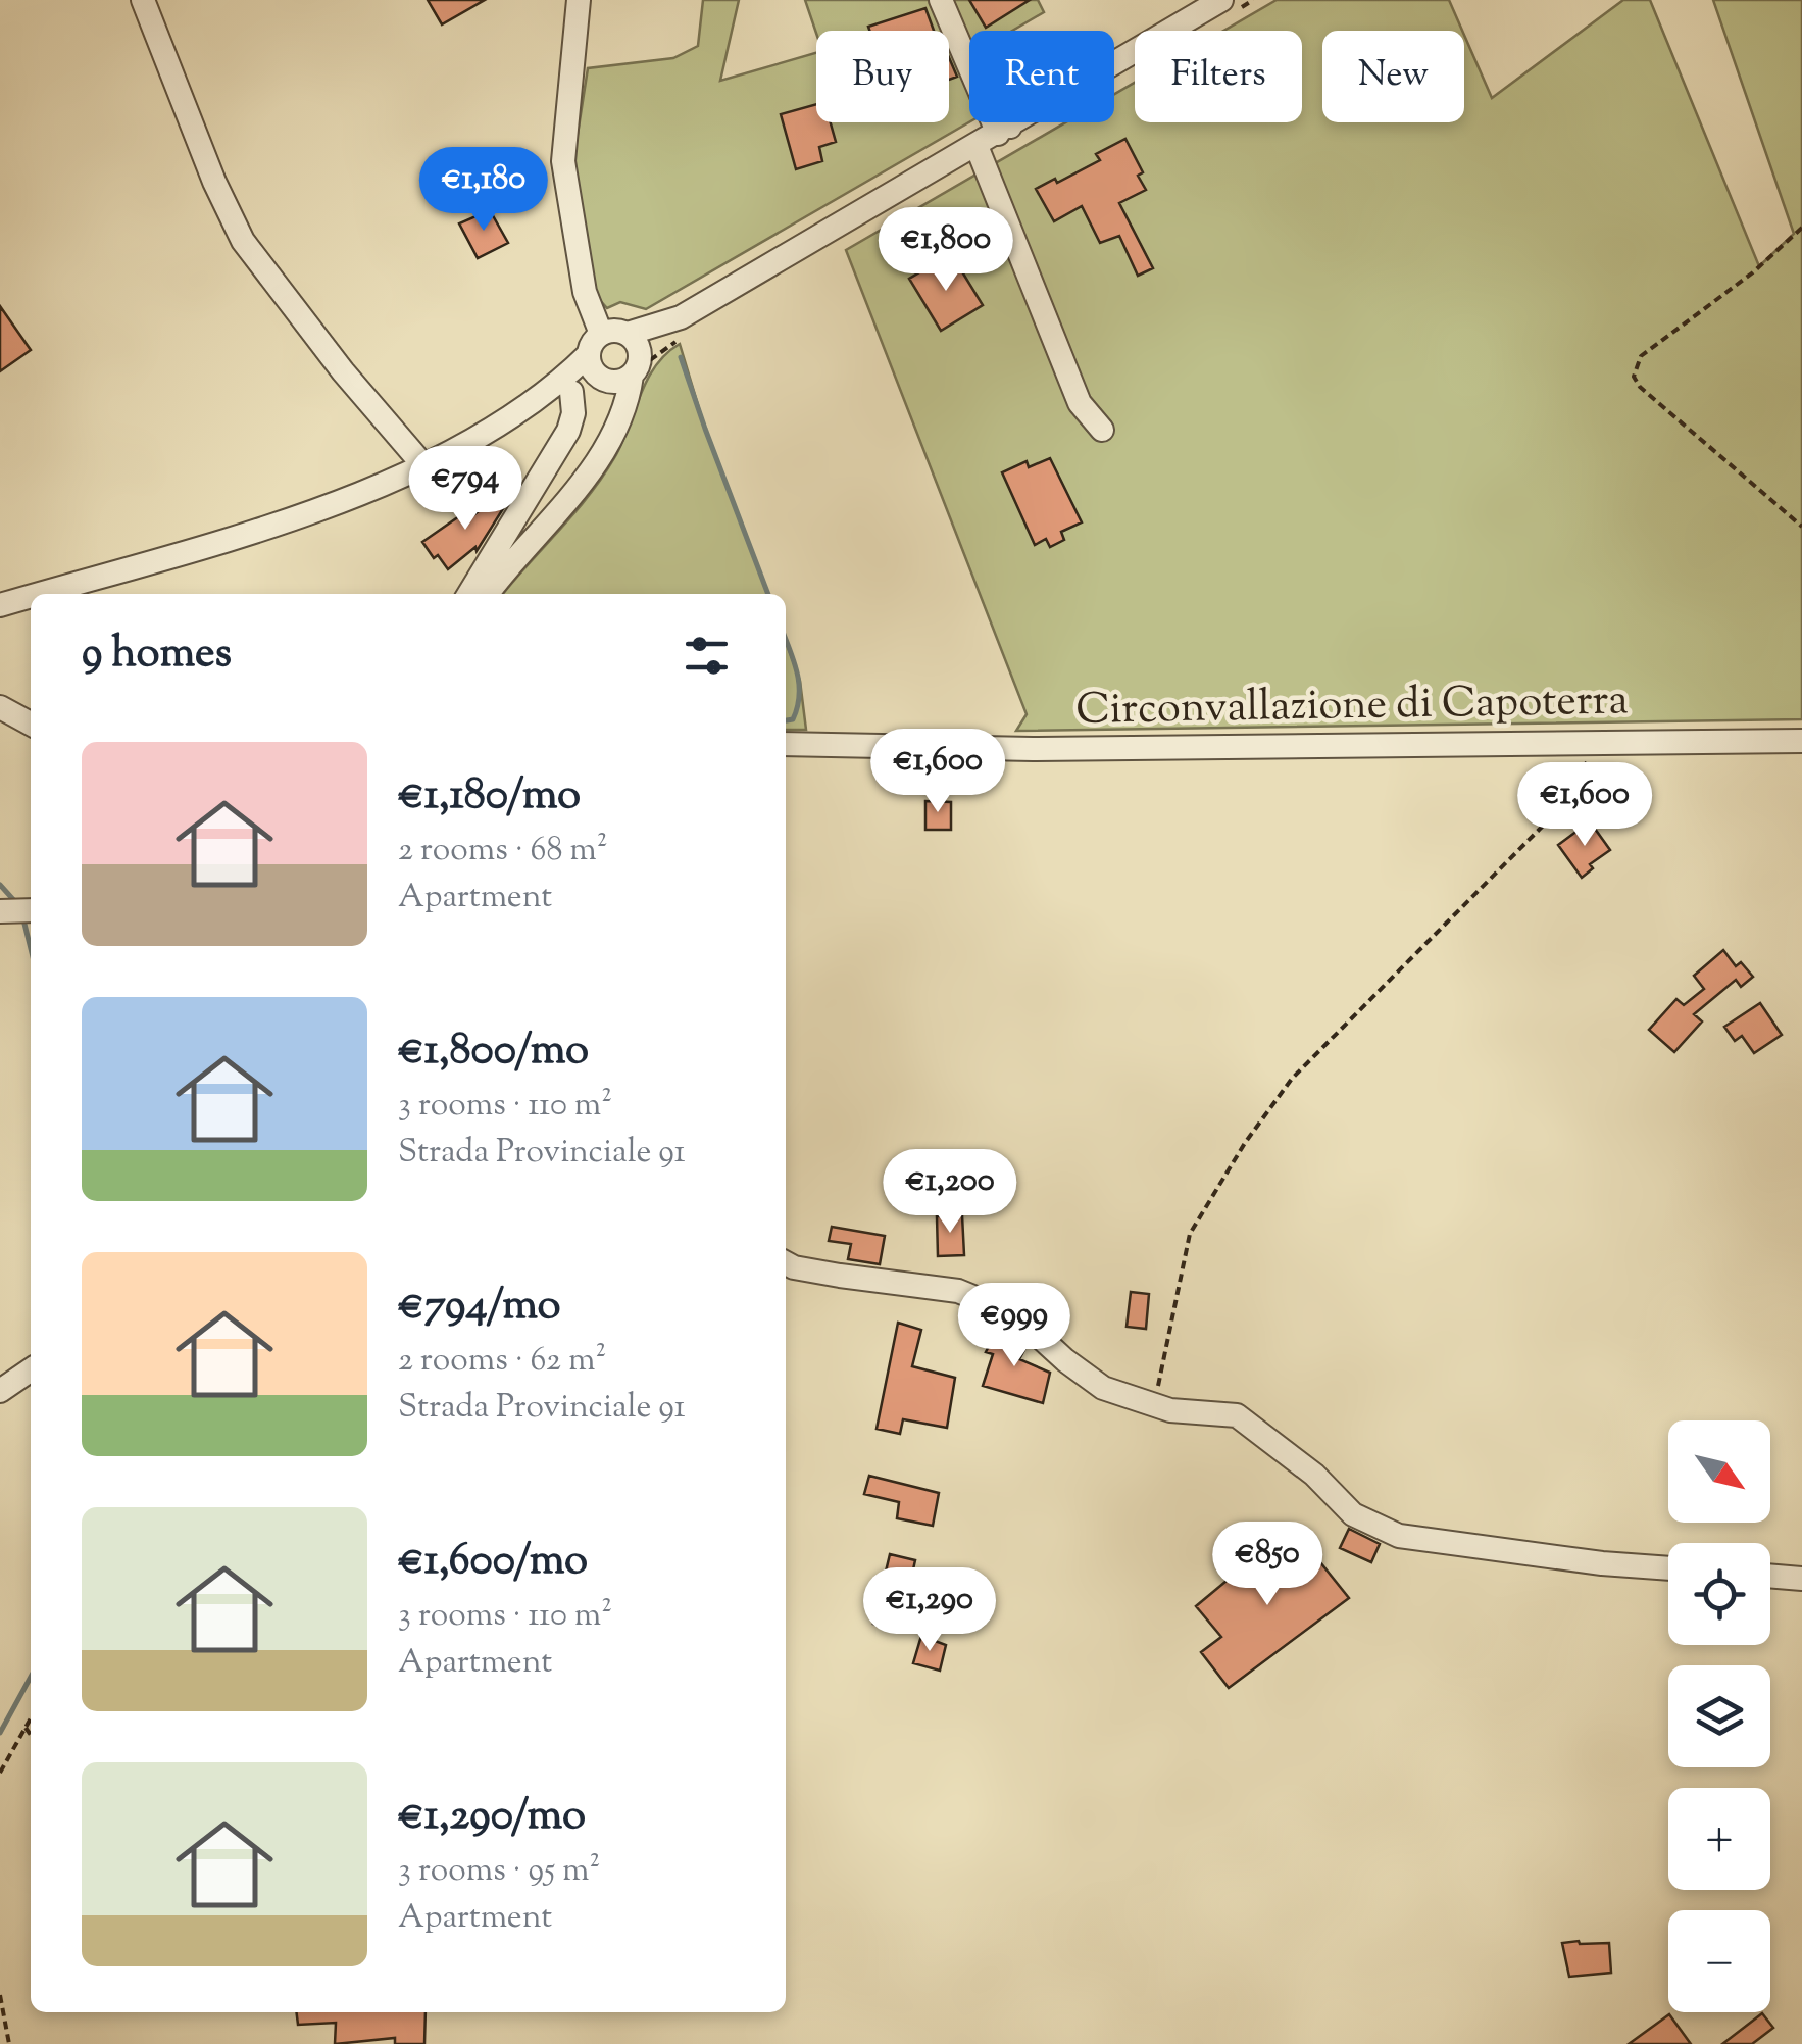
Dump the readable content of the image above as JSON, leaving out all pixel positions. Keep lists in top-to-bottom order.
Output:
{
  "streets": {
    "street": ["Circonvallazione di Capoterra"]
  },
  "north": "bottom right",
  "page": {
    "chip": [
      "Buy",
      "Rent",
      "Filters",
      "New"
    ],
    "price": [
      "€1,180",
      "€1,800",
      "€794",
      "€1,600",
      "€1,600",
      "€1,200",
      "€999",
      "€850",
      "€1,290"
    ],
    "heading": "9 homes",
    "list": [
      {
        "name": "€1,180/mo",
        "note": "2 rooms · 68 m² · Apartment"
      },
      {
        "name": "€1,800/mo",
        "note": "3 rooms · 110 m² · Strada Provinciale 91"
      },
      {
        "name": "€794/mo",
        "note": "2 rooms · 62 m² · Strada Provinciale 91"
      },
      {
        "name": "€1,600/mo",
        "note": "3 rooms · 110 m² · Apartment"
      },
      {
        "name": "€1,290/mo",
        "note": "3 rooms · 95 m² · Apartment"
      }
    ],
    "map_buttons": ["+", "−"]
  }
}
